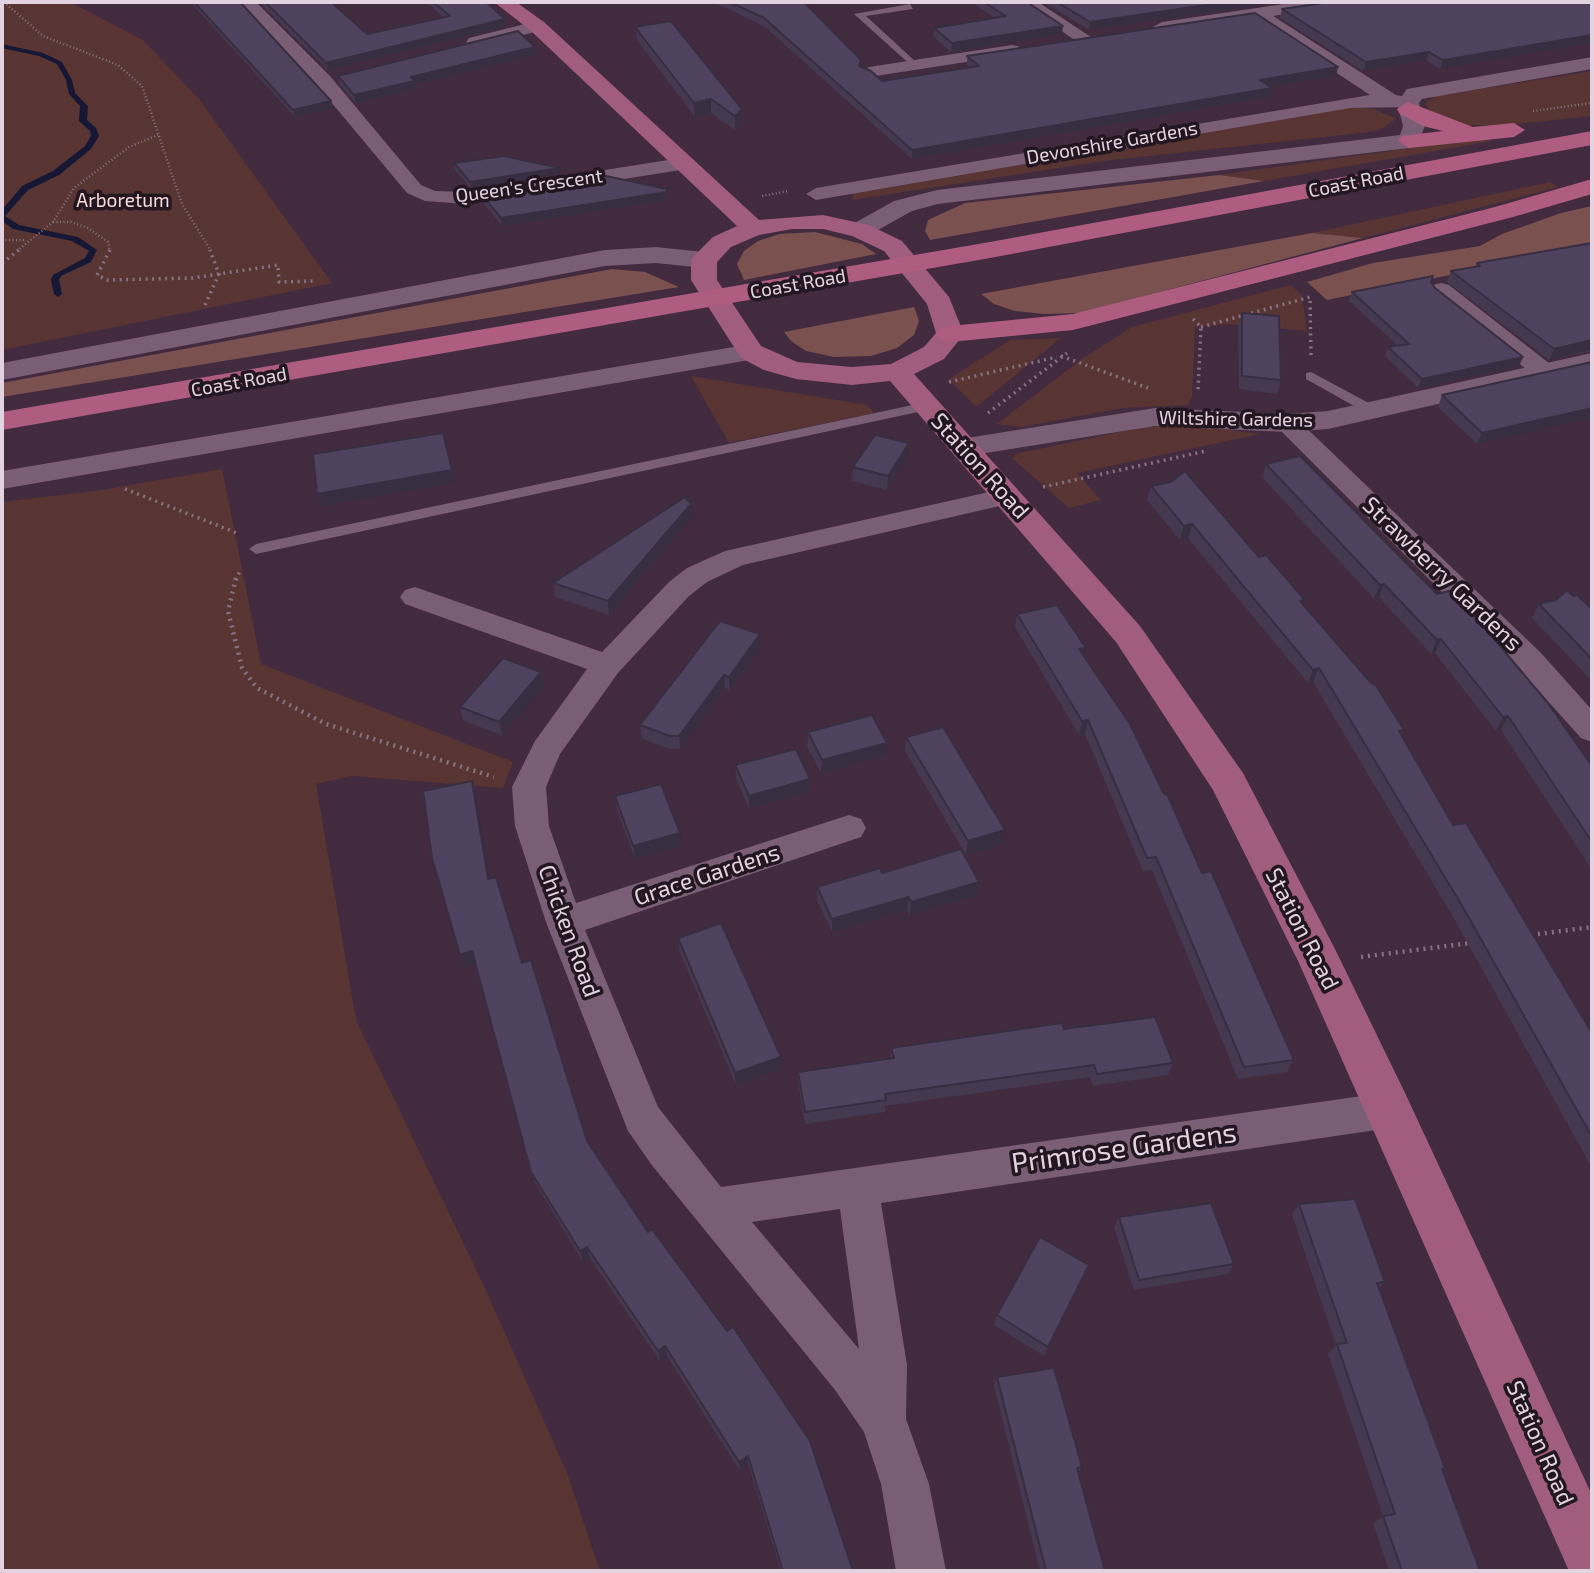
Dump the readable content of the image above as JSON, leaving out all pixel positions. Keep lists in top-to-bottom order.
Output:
{
  "streets": {
    "highway": ["Coast Road"],
    "main road": ["Station Road"],
    "street": [
      "Devonshire Gardens",
      "Queen's Crescent",
      "Wiltshire Gardens",
      "Strawberry Gardens",
      "Grace Gardens",
      "Chicken Road",
      "Primrose Gardens"
    ]
  },
  "crossings": [
    ["Wiltshire Gardens", "Station Road"],
    ["Wiltshire Gardens", "Strawberry Gardens"],
    ["Station Road", "Chicken Road"],
    ["Station Road", "Primrose Gardens"],
    ["Grace Gardens", "Chicken Road"],
    ["Chicken Road", "Primrose Gardens"]
  ],
  "parks": ["Arboretum"]
}
